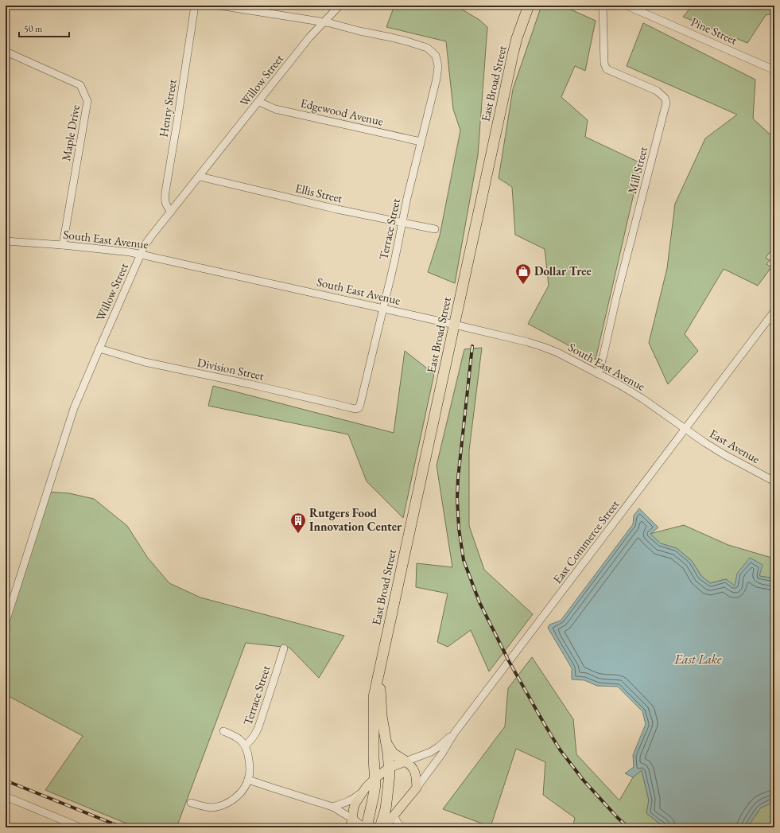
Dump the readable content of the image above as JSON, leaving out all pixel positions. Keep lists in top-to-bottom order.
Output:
{
  "streets": {
    "highway": ["East Broad Street"],
    "street": [
      "Pine Street",
      "Willow Street",
      "Henry Street",
      "Edgewood Avenue",
      "Maple Drive",
      "Mill Street",
      "Ellis Street",
      "Terrace Street",
      "South East Avenue",
      "Division Street",
      "East Avenue",
      "East Commerce Street"
    ]
  },
  "crossings": [
    ["Willow Street", "Henry Street"],
    ["Willow Street", "Edgewood Avenue"],
    ["Willow Street", "Ellis Street"],
    ["Willow Street", "Terrace Street"],
    ["Willow Street", "South East Avenue"],
    ["Willow Street", "Division Street"],
    ["East Broad Street", "South East Avenue"],
    ["Edgewood Avenue", "Terrace Street"],
    ["Maple Drive", "South East Avenue"],
    ["Mill Street", "South East Avenue"],
    ["Ellis Street", "Terrace Street"],
    ["Terrace Street", "South East Avenue"],
    ["Terrace Street", "Division Street"],
    ["South East Avenue", "East Avenue"],
    ["South East Avenue", "East Commerce Street"],
    ["East Avenue", "East Commerce Street"]
  ],
  "water": ["East Lake"],
  "places": {
    "shop": ["Dollar Tree"],
    "building": ["Rutgers Food Innovation Center"]
  },
  "scale_bar": "50 m"
}
